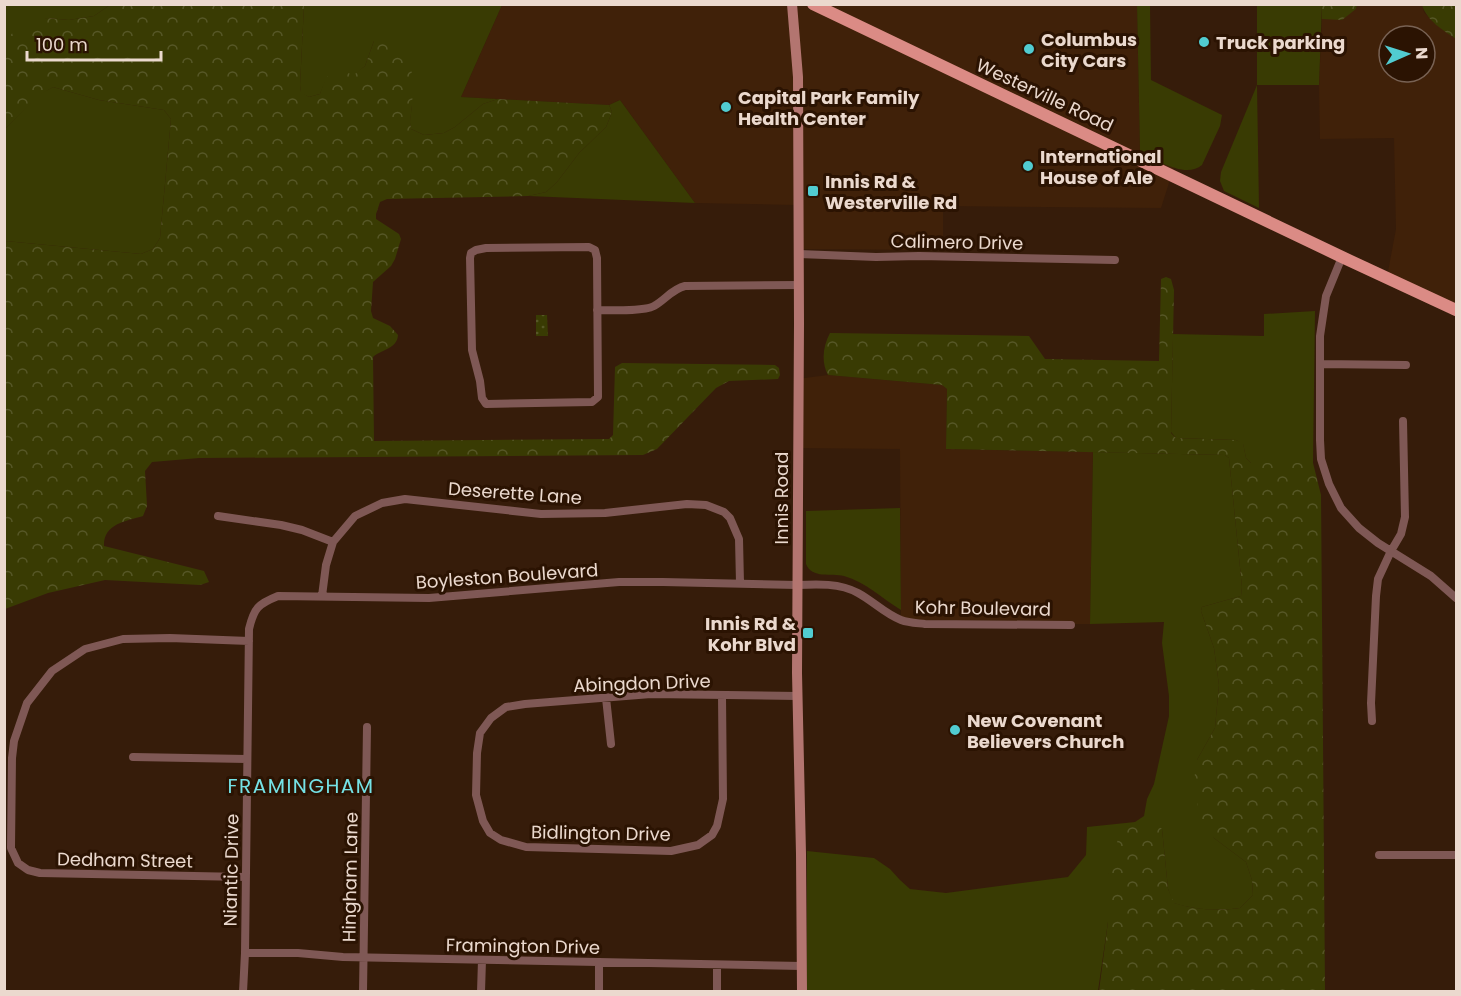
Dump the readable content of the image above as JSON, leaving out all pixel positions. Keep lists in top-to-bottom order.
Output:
{
  "streets": {
    "main road": ["Westerville Road", "Innis Road"],
    "street": [
      "Calimero Drive",
      "Deserette Lane",
      "Boyleston Boulevard",
      "Kohr Boulevard",
      "Abingdon Drive",
      "Bidlington Drive",
      "Dedham Street",
      "Niantic Drive",
      "Hingham Lane",
      "Framington Drive"
    ]
  },
  "crossings": [
    ["Calimero Drive", "Innis Road"],
    ["Deserette Lane", "Boyleston Boulevard"],
    ["Innis Road", "Boyleston Boulevard"],
    ["Innis Road", "Kohr Boulevard"],
    ["Innis Road", "Abingdon Drive"],
    ["Innis Road", "Framington Drive"],
    ["Boyleston Boulevard", "Kohr Boulevard"],
    ["Boyleston Boulevard", "Dedham Street"],
    ["Boyleston Boulevard", "Niantic Drive"],
    ["Abingdon Drive", "Bidlington Drive"],
    ["Dedham Street", "Niantic Drive"],
    ["Niantic Drive", "Framington Drive"],
    ["Hingham Lane", "Framington Drive"]
  ],
  "districts": ["FRAMINGHAM"],
  "places": {
    "other": [
      "Truck parking",
      "Columbus City Cars",
      "Capital Park Family Health Center",
      "International House of Ale",
      "New Covenant Believers Church"
    ],
    "transit": ["Innis Rd & Westerville Rd", "Innis Rd & Kohr Blvd"]
  },
  "scale_bar": "100 m",
  "north": "right"
}
